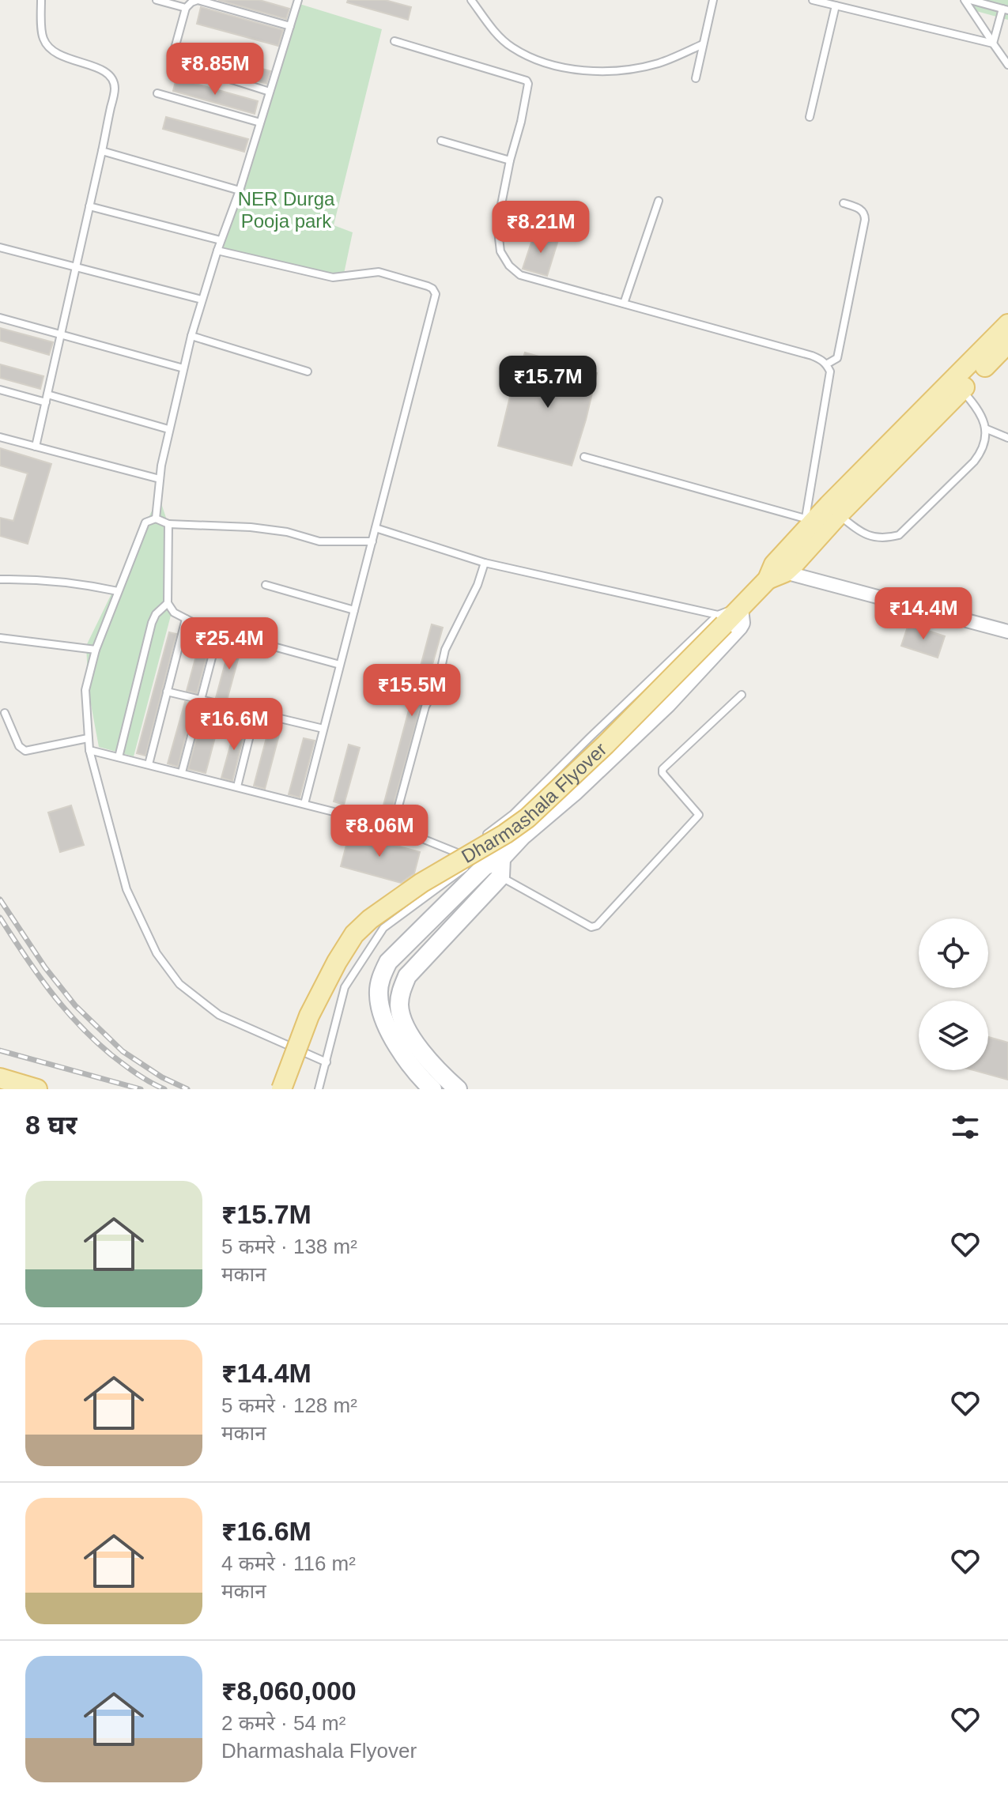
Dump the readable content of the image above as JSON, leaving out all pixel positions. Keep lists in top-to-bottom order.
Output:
{
  "streets": {
    "main road": ["Dharmashala Flyover"]
  },
  "parks": ["NER Durga Pooja park"],
  "page": {
    "price": [
      "₹8.85M",
      "₹8.21M",
      "₹15.7M",
      "₹14.4M",
      "₹25.4M",
      "₹15.5M",
      "₹16.6M",
      "₹8.06M"
    ],
    "heading": "8 घर",
    "list": [
      {
        "name": "₹15.7M",
        "note": "5 कमरे · 138 m² · मकान"
      },
      {
        "name": "₹14.4M",
        "note": "5 कमरे · 128 m² · मकान"
      },
      {
        "name": "₹16.6M",
        "note": "4 कमरे · 116 m² · मकान"
      },
      {
        "name": "₹8,060,000",
        "note": "2 कमरे · 54 m² · Dharmashala Flyover"
      }
    ]
  }
}
